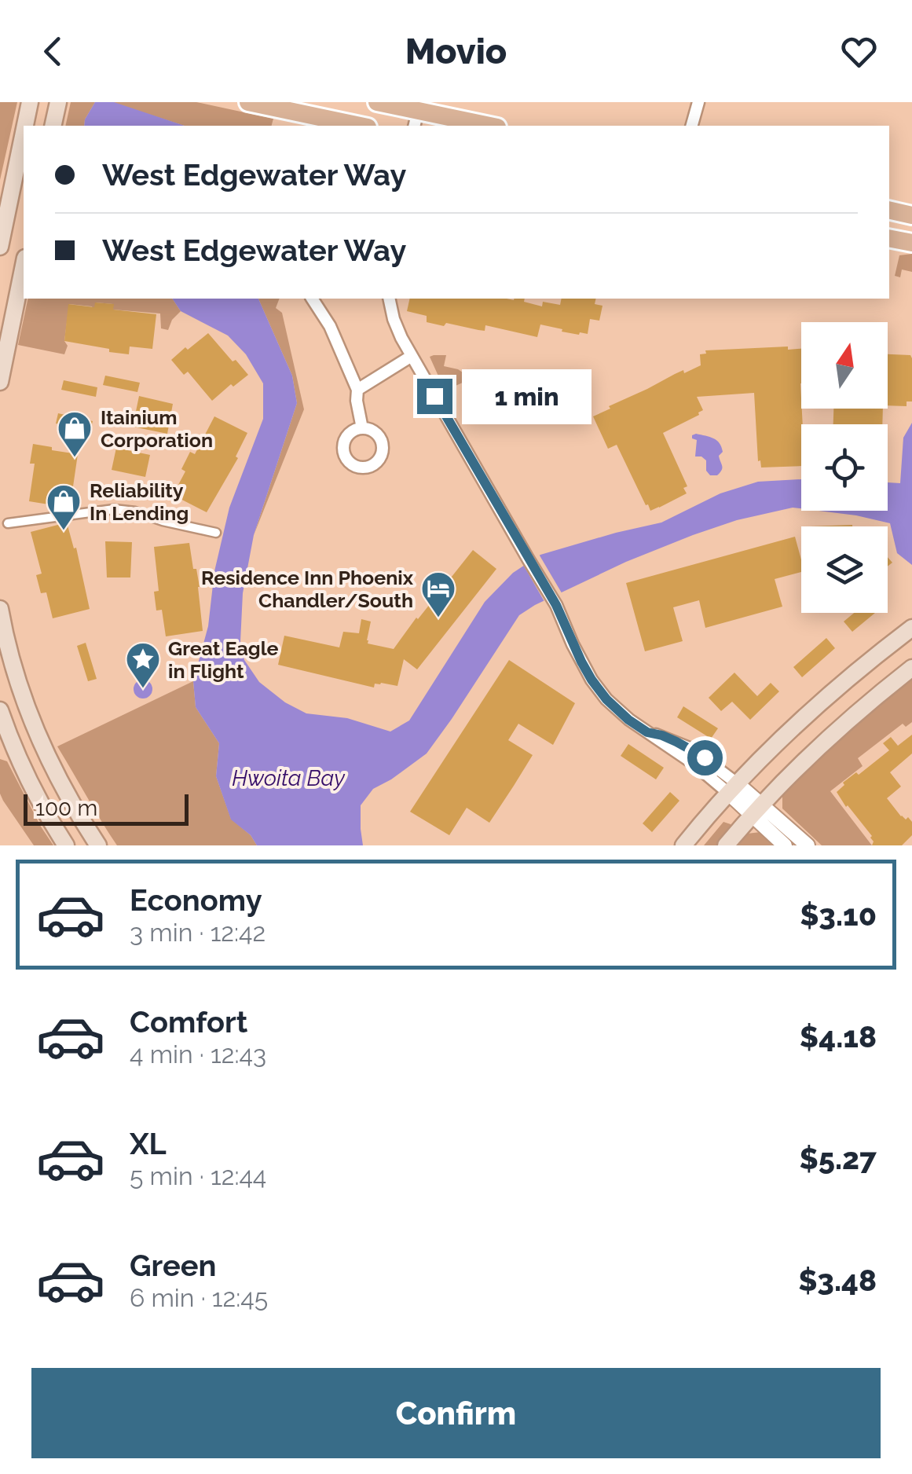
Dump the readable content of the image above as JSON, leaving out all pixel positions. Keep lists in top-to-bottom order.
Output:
{
  "water": ["Hwoita Bay"],
  "places": {
    "shop": ["Itainium Corporation", "Reliability In Lending"],
    "hotel": ["Residence Inn Phoenix Chandler/South"],
    "place": ["Great Eagle in Flight"]
  },
  "scale_bar": "100 m",
  "north": "top",
  "page": {
    "header": "Movio",
    "banner": ["West Edgewater Way", "West Edgewater Way"],
    "bubble": "1 min",
    "scale": "100 m",
    "list": [
      {
        "name": "Economy",
        "note": "3 min · 12:42",
        "value": "$3.10"
      },
      {
        "name": "Comfort",
        "note": "4 min · 12:43",
        "value": "$4.18"
      },
      {
        "name": "XL",
        "note": "5 min · 12:44",
        "value": "$5.27"
      },
      {
        "name": "Green",
        "note": "6 min · 12:45",
        "value": "$3.48"
      }
    ],
    "buttons": "Confirm"
  }
}
